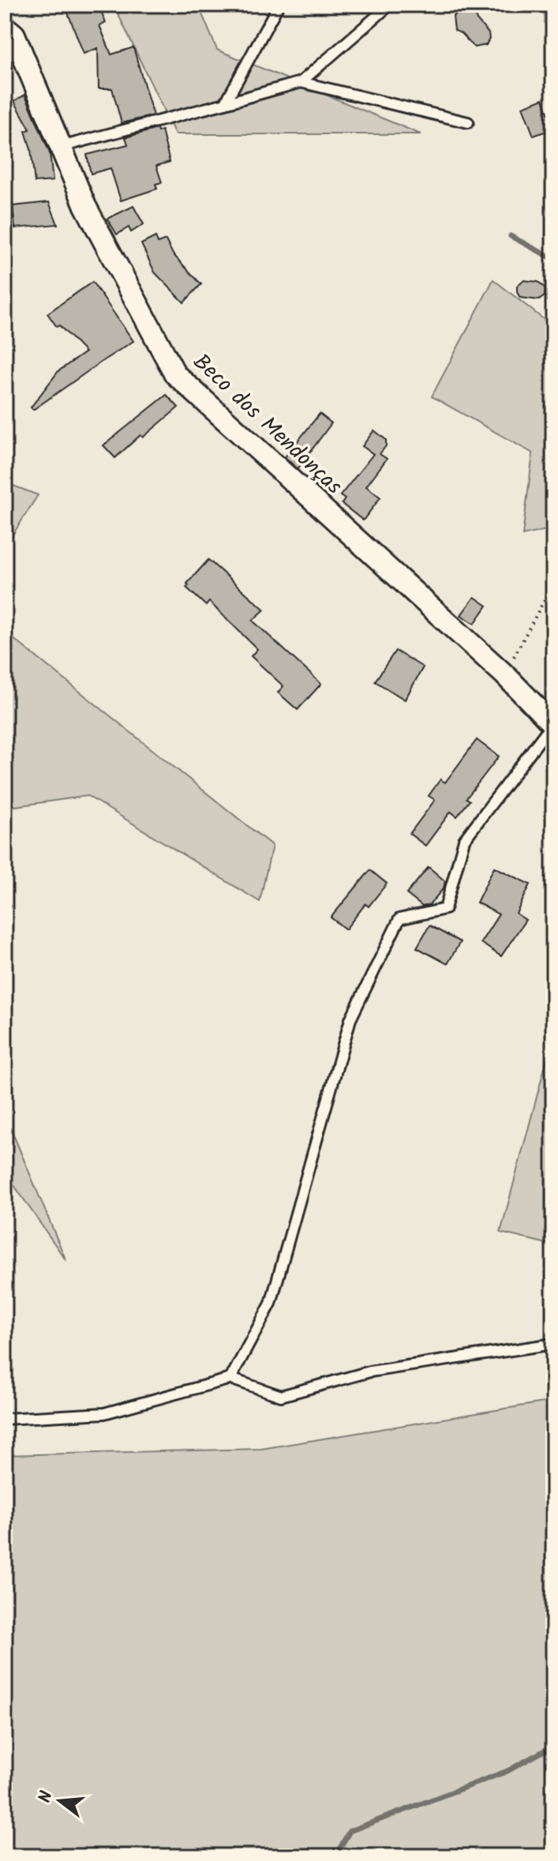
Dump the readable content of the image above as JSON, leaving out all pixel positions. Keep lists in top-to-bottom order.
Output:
{
  "streets": {
    "street": ["Beco dos Mendonças"]
  },
  "north": "left"
}
